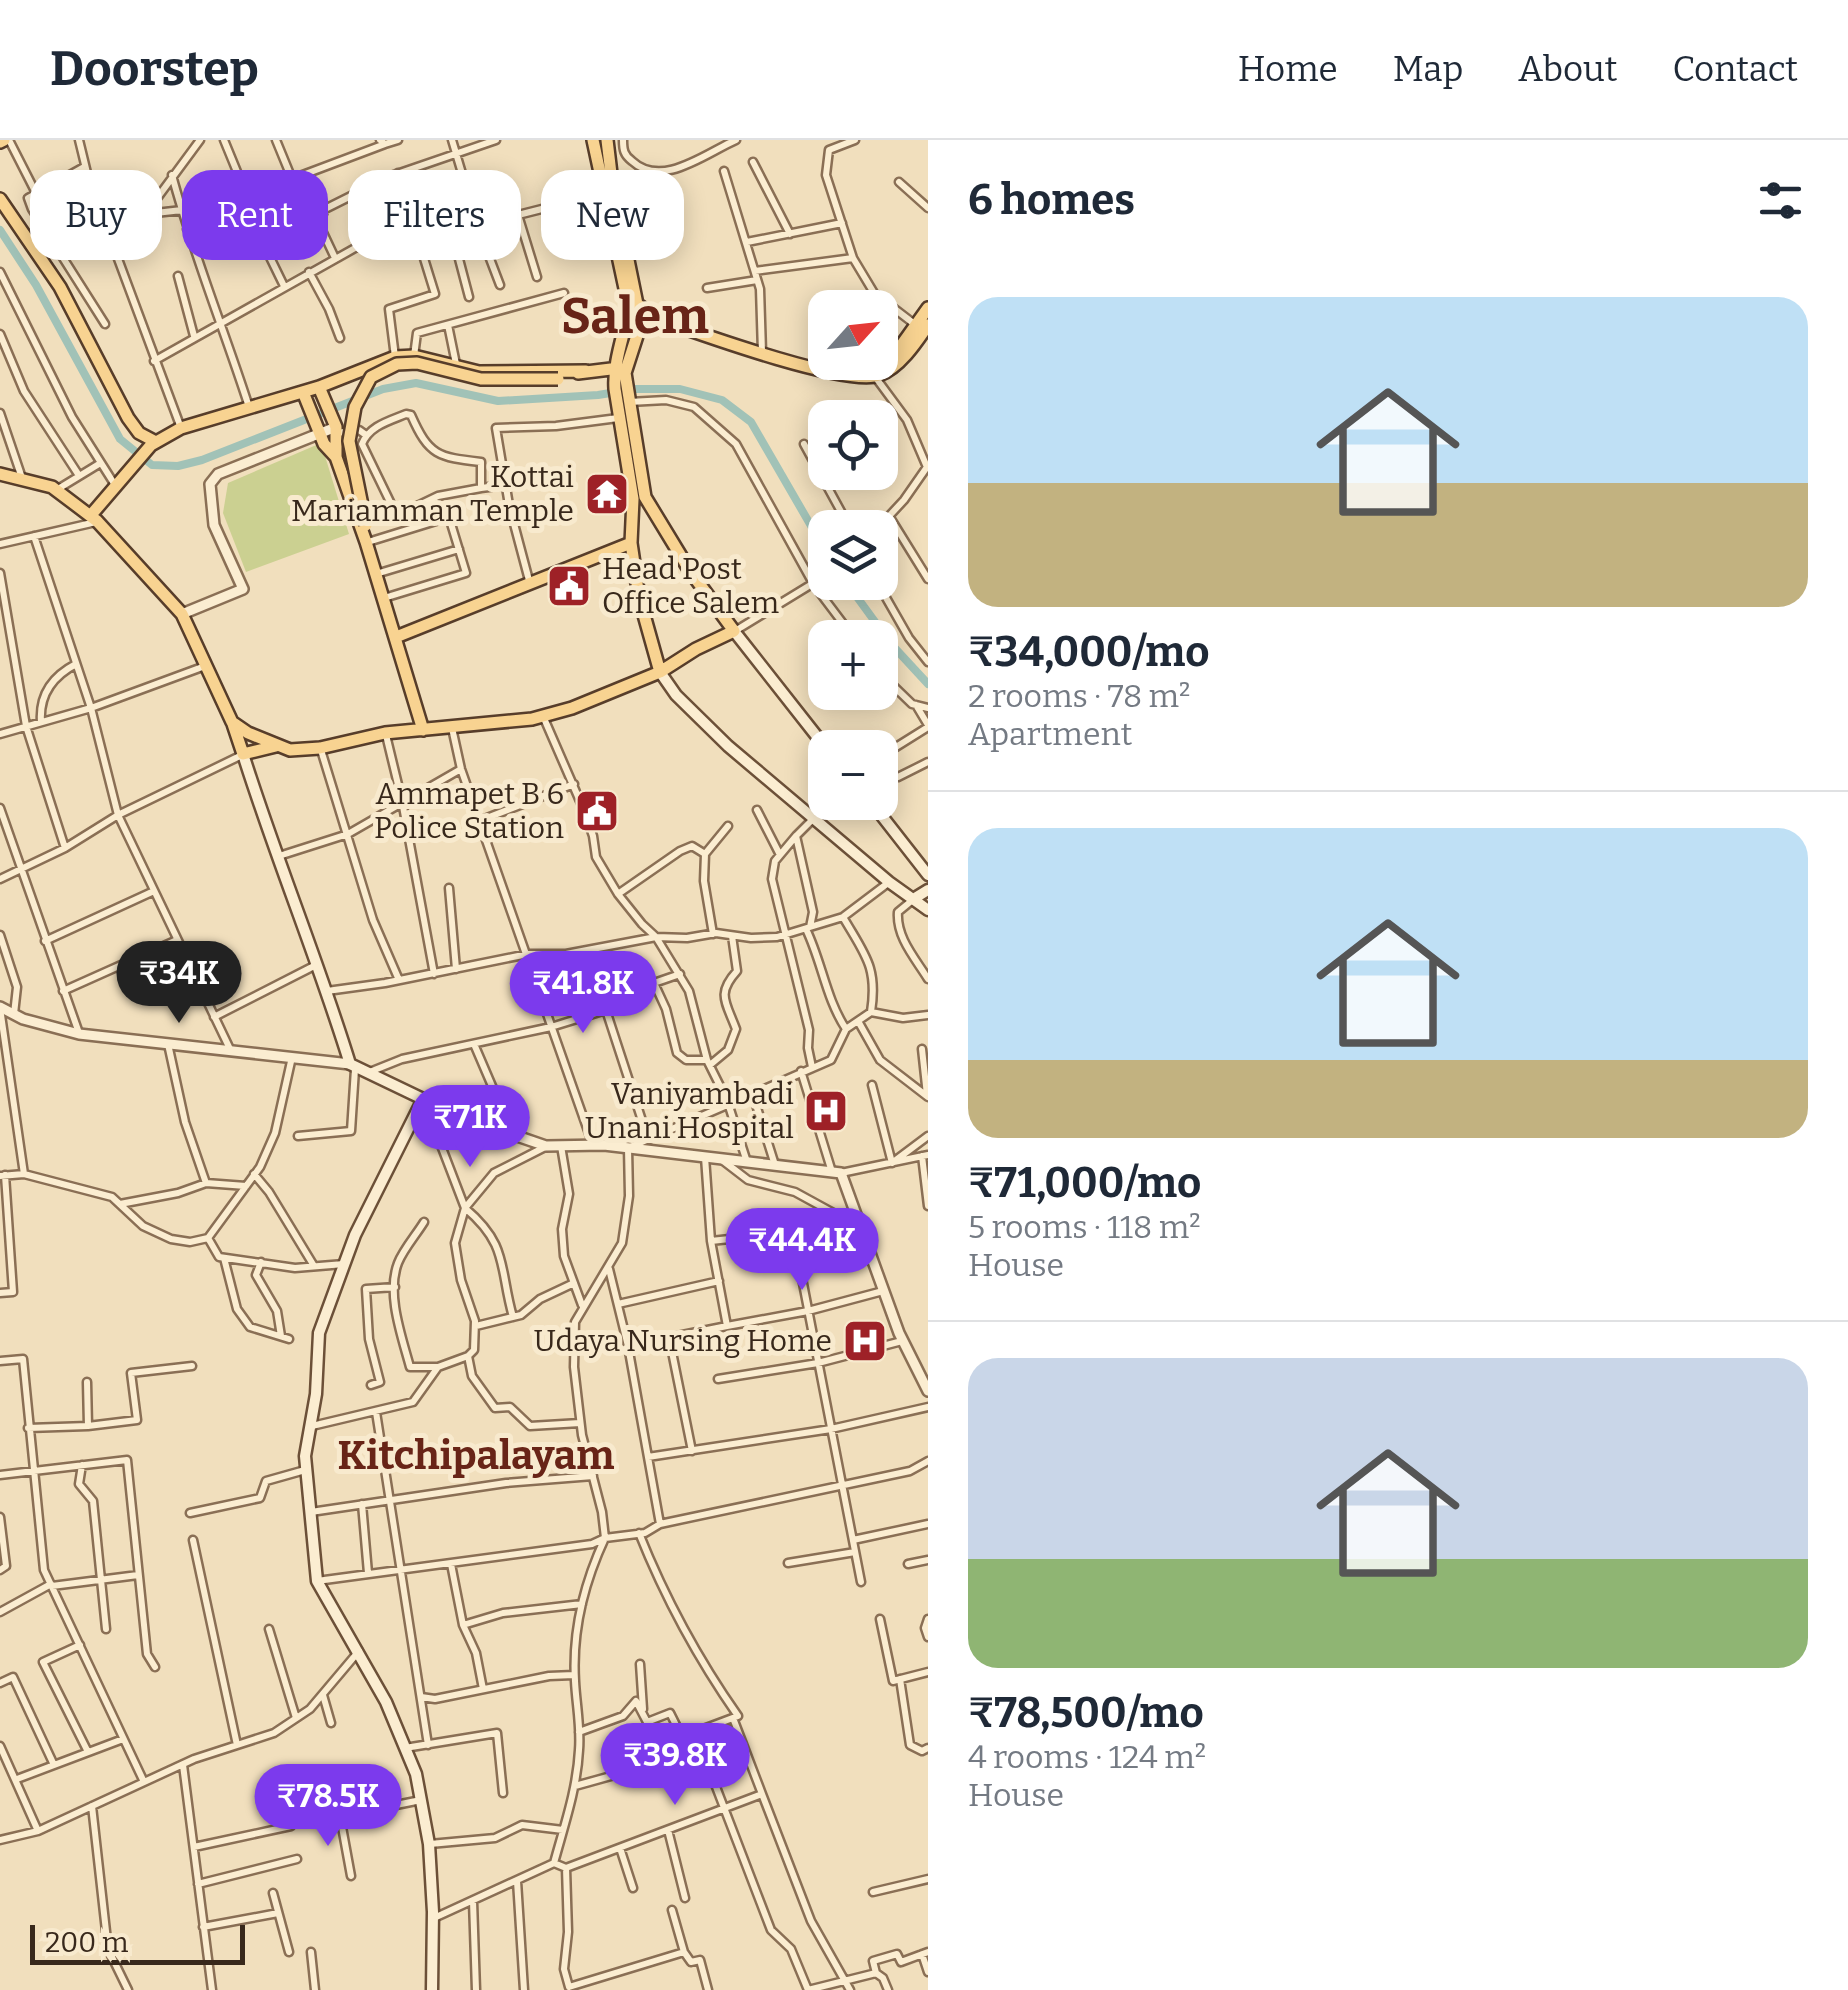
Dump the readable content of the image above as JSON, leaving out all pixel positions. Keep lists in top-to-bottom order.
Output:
{
  "districts": ["Salem", "Kitchipalayam"],
  "places": {
    "temple": ["Kottai Mariamman Temple"],
    "public building": ["Head Post Office Salem", "Ammapet B 6 Police Station"],
    "hospital": ["Vaniyambadi Unani Hospital", "Udaya Nursing Home"]
  },
  "scale_bar": "200 m",
  "north": "top right",
  "page": {
    "header": "Doorstep",
    "nav": [
      "Home",
      "Map",
      "About",
      "Contact"
    ],
    "heading": "6 homes",
    "chip": [
      "Buy",
      "Rent",
      "Filters",
      "New"
    ],
    "list": [
      {
        "name": "₹34,000/mo",
        "note": "2 rooms · 78 m² · Apartment"
      },
      {
        "name": "₹71,000/mo",
        "note": "5 rooms · 118 m² · House"
      },
      {
        "name": "₹78,500/mo",
        "note": "4 rooms · 124 m² · House"
      }
    ],
    "map_buttons": ["+", "−"],
    "price": [
      "₹34K",
      "₹41.8K",
      "₹71K",
      "₹44.4K",
      "₹39.8K",
      "₹78.5K"
    ],
    "scale": "200 m"
  }
}
